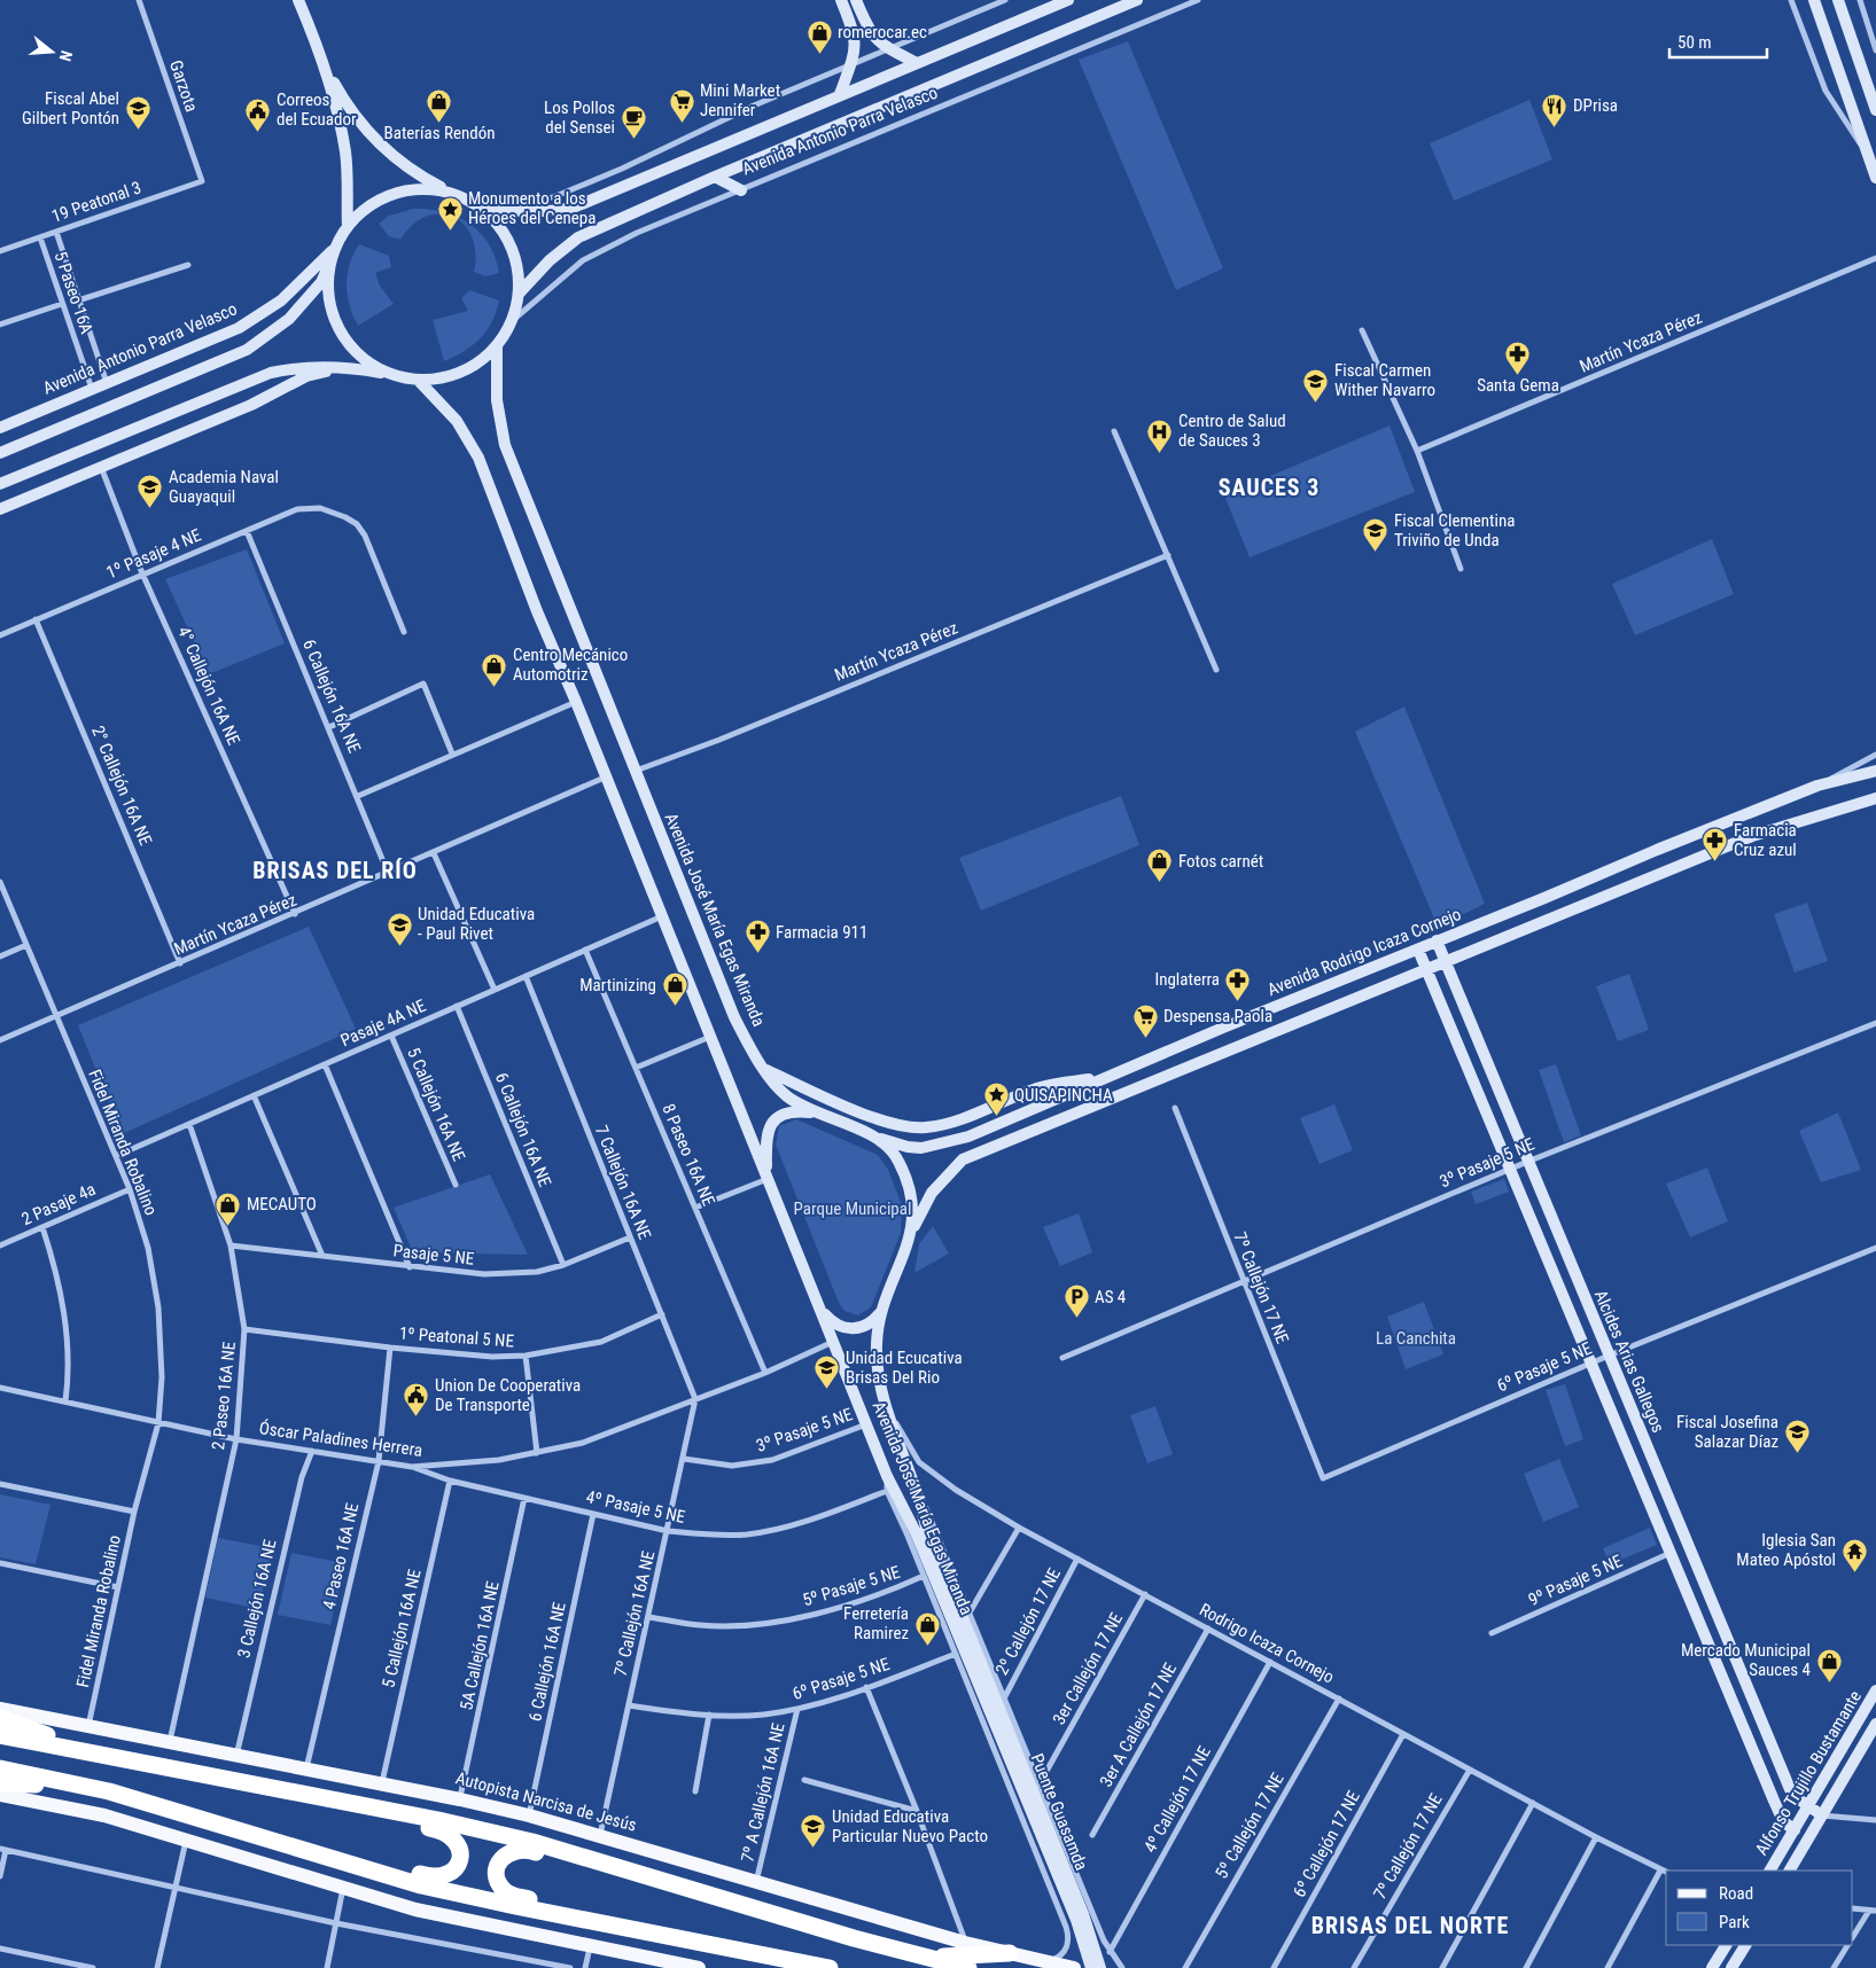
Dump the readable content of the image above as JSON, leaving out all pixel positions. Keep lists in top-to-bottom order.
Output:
{
  "streets": {
    "main road": [
      "Avenida Antonio Parra Velasco",
      "Avenida José María Egas Miranda",
      "Avenida Rodrigo Icaza Cornejo",
      "Alcides Arias Gallegos",
      "Alfonso Trujillo Bustamante",
      "Autopista Narcisa de Jesús",
      "Puente Guasamda"
    ],
    "street": [
      "Garzota",
      "19 Peatonal 3",
      "5 Paseo 16A",
      "Martín Ycaza Pérez",
      "1º Pasaje 4 NE",
      "4° Callejón 16A NE",
      "6 Callejón 16A NE",
      "2° Callejón 16A NE",
      "Pasaje 4A NE",
      "5 Callejón 16A NE",
      "Fidel Miranda Robalino",
      "8 Paseo 16A NE",
      "3º Pasaje 5 NE",
      "7 Callejón 16A NE",
      "2 Pasaje 4a",
      "Pasaje 5 NE",
      "7º Callejón 17 NE",
      "1º Peatonal 5 NE",
      "6º Pasaje 5 NE",
      "2 Paseo 16A NE",
      "Óscar Paladines Herrera",
      "4º Pasaje 5 NE",
      "4 Paseo 16A NE",
      "9º Pasaje 5 NE",
      "5º Pasaje 5 NE",
      "3 Callejón 16A NE",
      "7º Callejón 16A NE",
      "2º Callejón 17 NE",
      "Rodrigo Icaza Cornejo",
      "5A Callejón 16A NE",
      "3er Callejón 17 NE",
      "3er A Callejón 17 NE",
      "7º A Callejón 16A NE",
      "4º Callejón 17 NE",
      "5º Callejón 17 NE",
      "6º Callejón 17 NE"
    ]
  },
  "crossings": [
    ["Garzota", "19 Peatonal 3"],
    ["Avenida Antonio Parra Velasco", "5 Paseo 16A"],
    ["Avenida Antonio Parra Velasco", "Avenida José María Egas Miranda"],
    ["19 Peatonal 3", "5 Paseo 16A"],
    ["Martín Ycaza Pérez", "4° Callejón 16A NE"],
    ["Martín Ycaza Pérez", "6 Callejón 16A NE"],
    ["Martín Ycaza Pérez", "2° Callejón 16A NE"],
    ["Martín Ycaza Pérez", "Avenida José María Egas Miranda"],
    ["Martín Ycaza Pérez", "Fidel Miranda Robalino"],
    ["1º Pasaje 4 NE", "4° Callejón 16A NE"],
    ["1º Pasaje 4 NE", "6 Callejón 16A NE"],
    ["1º Pasaje 4 NE", "2° Callejón 16A NE"],
    ["6 Callejón 16A NE", "Pasaje 4A NE"],
    ["6 Callejón 16A NE", "Pasaje 5 NE"],
    ["6 Callejón 16A NE", "4º Pasaje 5 NE"],
    ["6 Callejón 16A NE", "Autopista Narcisa de Jesús"],
    ["Avenida José María Egas Miranda", "Avenida Rodrigo Icaza Cornejo"],
    ["Avenida José María Egas Miranda", "Pasaje 4A NE"],
    ["Avenida José María Egas Miranda", "3º Pasaje 5 NE"],
    ["Avenida José María Egas Miranda", "Óscar Paladines Herrera"],
    ["Avenida José María Egas Miranda", "Rodrigo Icaza Cornejo"],
    ["Avenida José María Egas Miranda", "Puente Guasamda"],
    ["Avenida Rodrigo Icaza Cornejo", "Alcides Arias Gallegos"],
    ["Pasaje 4A NE", "5 Callejón 16A NE"],
    ["Pasaje 4A NE", "Fidel Miranda Robalino"],
    ["Pasaje 4A NE", "8 Paseo 16A NE"],
    ["Pasaje 4A NE", "7 Callejón 16A NE"],
    ["Pasaje 4A NE", "2 Paseo 16A NE"],
    ["5 Callejón 16A NE", "4º Pasaje 5 NE"],
    ["5 Callejón 16A NE", "Autopista Narcisa de Jesús"],
    ["Fidel Miranda Robalino", "2 Pasaje 4a"],
    ["Fidel Miranda Robalino", "Óscar Paladines Herrera"],
    ["Fidel Miranda Robalino", "Autopista Narcisa de Jesús"],
    ["8 Paseo 16A NE", "Óscar Paladines Herrera"],
    ["3º Pasaje 5 NE", "7º Callejón 17 NE"],
    ["3º Pasaje 5 NE", "Alcides Arias Gallegos"],
    ["3º Pasaje 5 NE", "7º Callejón 16A NE"],
    ["7 Callejón 16A NE", "Pasaje 5 NE"],
    ["7 Callejón 16A NE", "1º Peatonal 5 NE"],
    ["7 Callejón 16A NE", "Óscar Paladines Herrera"],
    ["7 Callejón 16A NE", "7º Callejón 16A NE"],
    ["Pasaje 5 NE", "2 Paseo 16A NE"],
    ["7º Callejón 17 NE", "6º Pasaje 5 NE"],
    ["7º Callejón 17 NE", "Rodrigo Icaza Cornejo"],
    ["1º Peatonal 5 NE", "2 Paseo 16A NE"],
    ["1º Peatonal 5 NE", "4 Paseo 16A NE"],
    ["Alcides Arias Gallegos", "6º Pasaje 5 NE"],
    ["Alcides Arias Gallegos", "9º Pasaje 5 NE"],
    ["Alcides Arias Gallegos", "Alfonso Trujillo Bustamante"],
    ["6º Pasaje 5 NE", "7º Callejón 16A NE"],
    ["6º Pasaje 5 NE", "7º A Callejón 16A NE"],
    ["2 Paseo 16A NE", "Óscar Paladines Herrera"],
    ["2 Paseo 16A NE", "Autopista Narcisa de Jesús"],
    ["Óscar Paladines Herrera", "4º Pasaje 5 NE"],
    ["Óscar Paladines Herrera", "4 Paseo 16A NE"],
    ["Óscar Paladines Herrera", "3 Callejón 16A NE"],
    ["Óscar Paladines Herrera", "7º Callejón 16A NE"],
    ["4º Pasaje 5 NE", "7º Callejón 16A NE"],
    ["4º Pasaje 5 NE", "5A Callejón 16A NE"],
    ["4 Paseo 16A NE", "Autopista Narcisa de Jesús"],
    ["5º Pasaje 5 NE", "7º Callejón 16A NE"],
    ["3 Callejón 16A NE", "Autopista Narcisa de Jesús"],
    ["7º Callejón 16A NE", "Autopista Narcisa de Jesús"],
    ["2º Callejón 17 NE", "Rodrigo Icaza Cornejo"],
    ["Rodrigo Icaza Cornejo", "3er Callejón 17 NE"],
    ["Rodrigo Icaza Cornejo", "3er A Callejón 17 NE"],
    ["Rodrigo Icaza Cornejo", "4º Callejón 17 NE"],
    ["Rodrigo Icaza Cornejo", "5º Callejón 17 NE"],
    ["Rodrigo Icaza Cornejo", "6º Callejón 17 NE"],
    ["5A Callejón 16A NE", "Autopista Narcisa de Jesús"],
    ["7º A Callejón 16A NE", "Autopista Narcisa de Jesús"]
  ],
  "districts": ["SAUCES 3", "BRISAS DEL RÍO", "BRISAS DEL NORTE"],
  "parks": ["Parque Municipal", "La Canchita"],
  "places": {
    "shop": [
      "romerocar.ec",
      "Baterías Rendón",
      "Centro Mecánico Automotriz",
      "Fotos carnét",
      "Martinizing",
      "MECAUTO",
      "Ferretería Ramirez",
      "Mercado Municipal Sauces 4"
    ],
    "supermarket": ["Mini Market Jennifer", "Despensa Paola"],
    "restaurant": ["DPrisa"],
    "school or university": [
      "Fiscal Abel Gilbert Pontón",
      "Fiscal Carmen Wither Navarro",
      "Academia Naval Guayaquil",
      "Fiscal Clementina Triviño de Unda",
      "Unidad Educativa - Paul Rivet",
      "Unidad Ecucativa Brisas Del Rio",
      "Fiscal Josefina Salazar Díaz",
      "Unidad Educativa Particular Nuevo Pacto"
    ],
    "public building": ["Correos del Ecuador", "Union De Cooperativa De Transporte"],
    "cafe": ["Los Pollos del Sensei"],
    "place": ["Monumento a los Héroes del Cenepa", "QUISAPINCHA"],
    "pharmacy": [
      "Santa Gema",
      "Farmacia Cruz azul",
      "Farmacia 911",
      "Inglaterra"
    ],
    "hospital": ["Centro de Salud de Sauces 3"],
    "parking": ["AS 4"],
    "temple": ["Iglesia San Mateo Apóstol"]
  },
  "legend": ["Road", "Park"],
  "scale_bar": "50 m",
  "north": "right"
}
